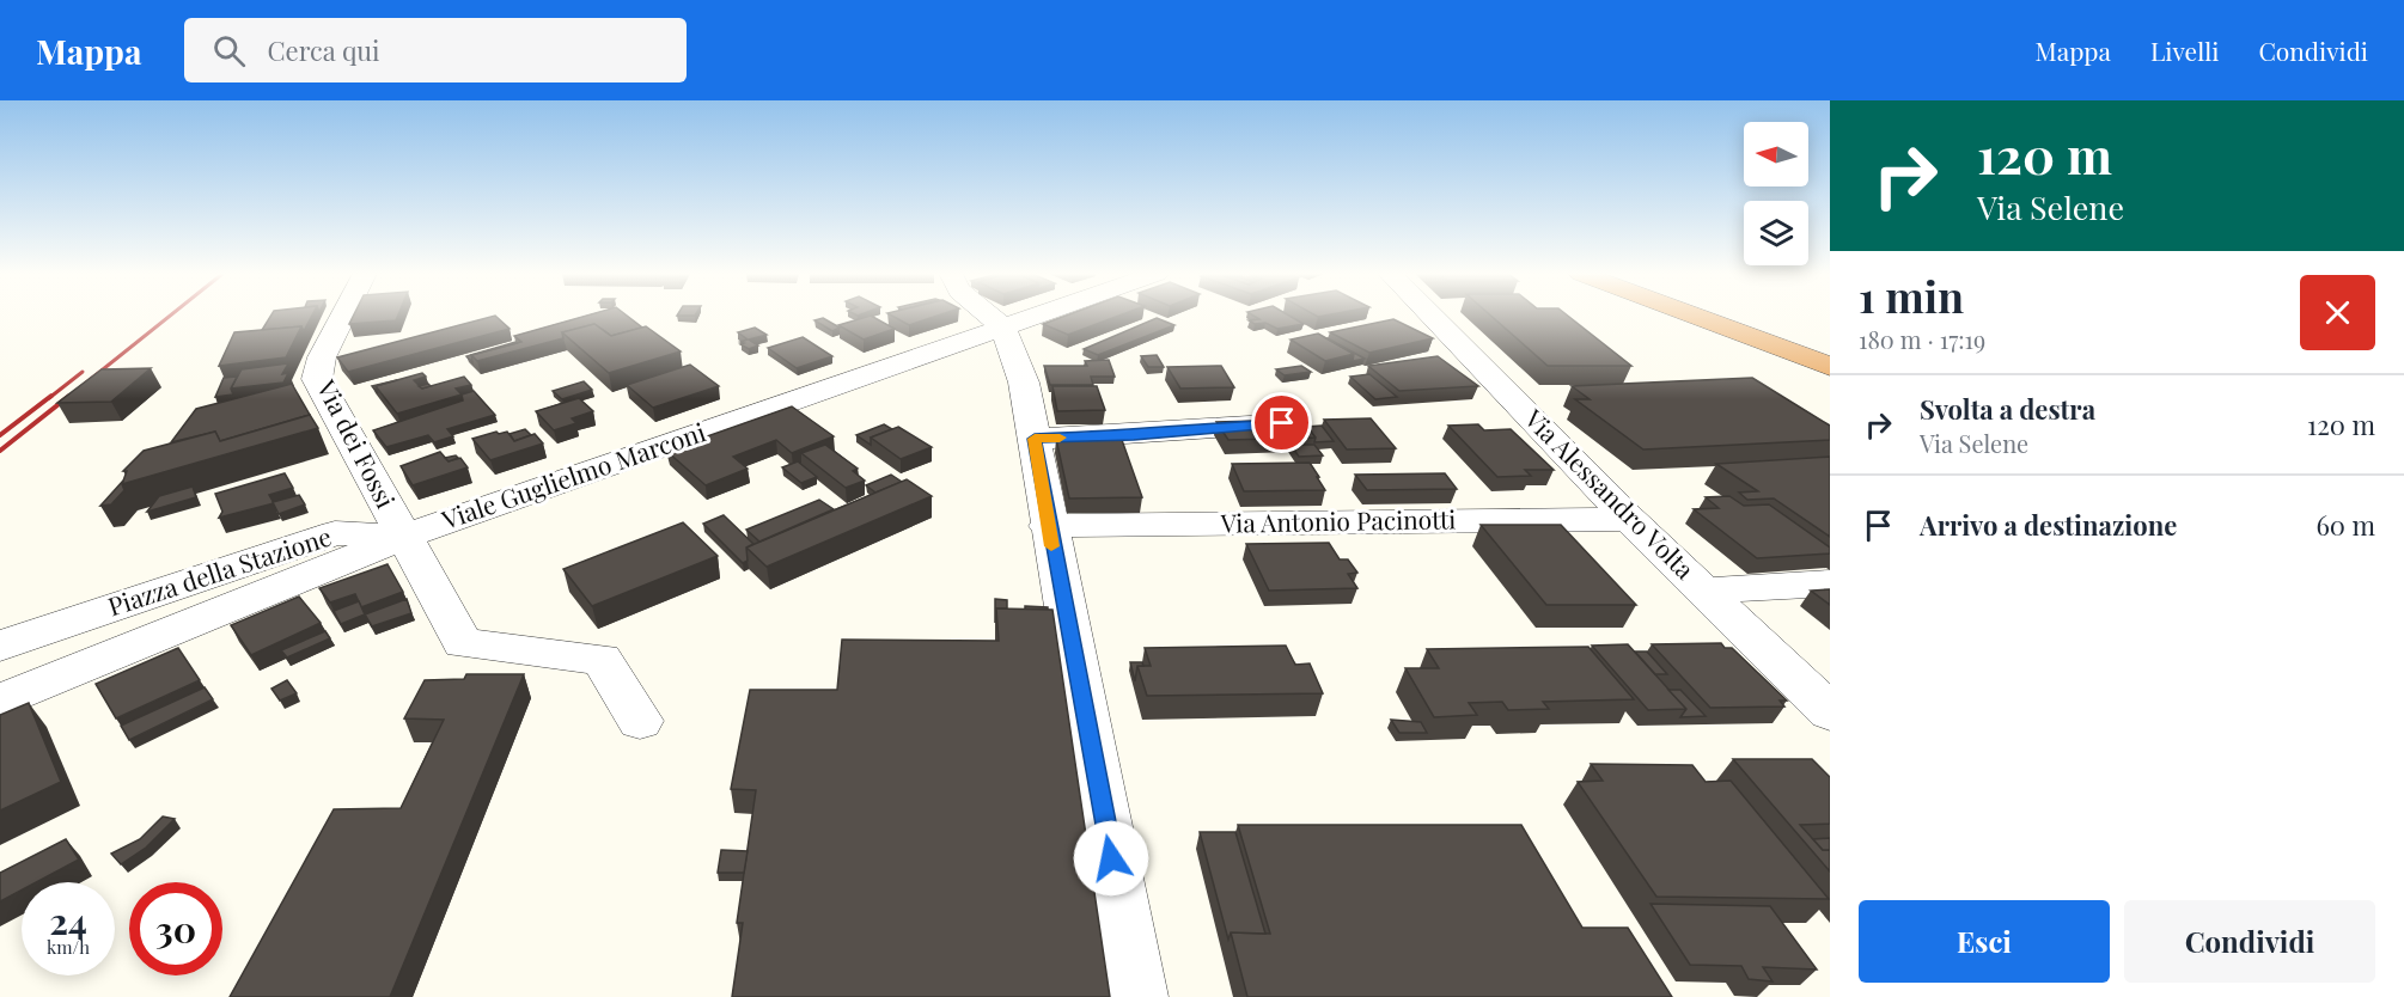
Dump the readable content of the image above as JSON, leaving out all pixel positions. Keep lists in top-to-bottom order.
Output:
{
  "streets": {
    "street": [
      "Via dei Fossi",
      "Viale Guglielmo Marconi",
      "Via Alessandro Volta",
      "Via Antonio Pacinotti",
      "Piazza della Stazione"
    ]
  },
  "crossings": [
    ["Via dei Fossi", "Viale Guglielmo Marconi"],
    ["Via dei Fossi", "Piazza della Stazione"],
    ["Viale Guglielmo Marconi", "Piazza della Stazione"],
    ["Via Alessandro Volta", "Via Antonio Pacinotti"]
  ],
  "north": "left",
  "page": {
    "header": "Mappa",
    "search": "Cerca qui",
    "nav": ["Mappa", "Livelli", "Condividi"],
    "turn": ["120 m", "Via Selene"],
    "heading": ["1 min", "180 m · 17:19"],
    "list": [
      {
        "name": "Svolta a destra",
        "note": "Via Selene",
        "value": "120 m"
      },
      {
        "name": "Arrivo a destinazione",
        "value": "60 m"
      }
    ],
    "speed": "24 km/h",
    "limit": "30",
    "buttons": ["Esci", "Condividi"]
  }
}
